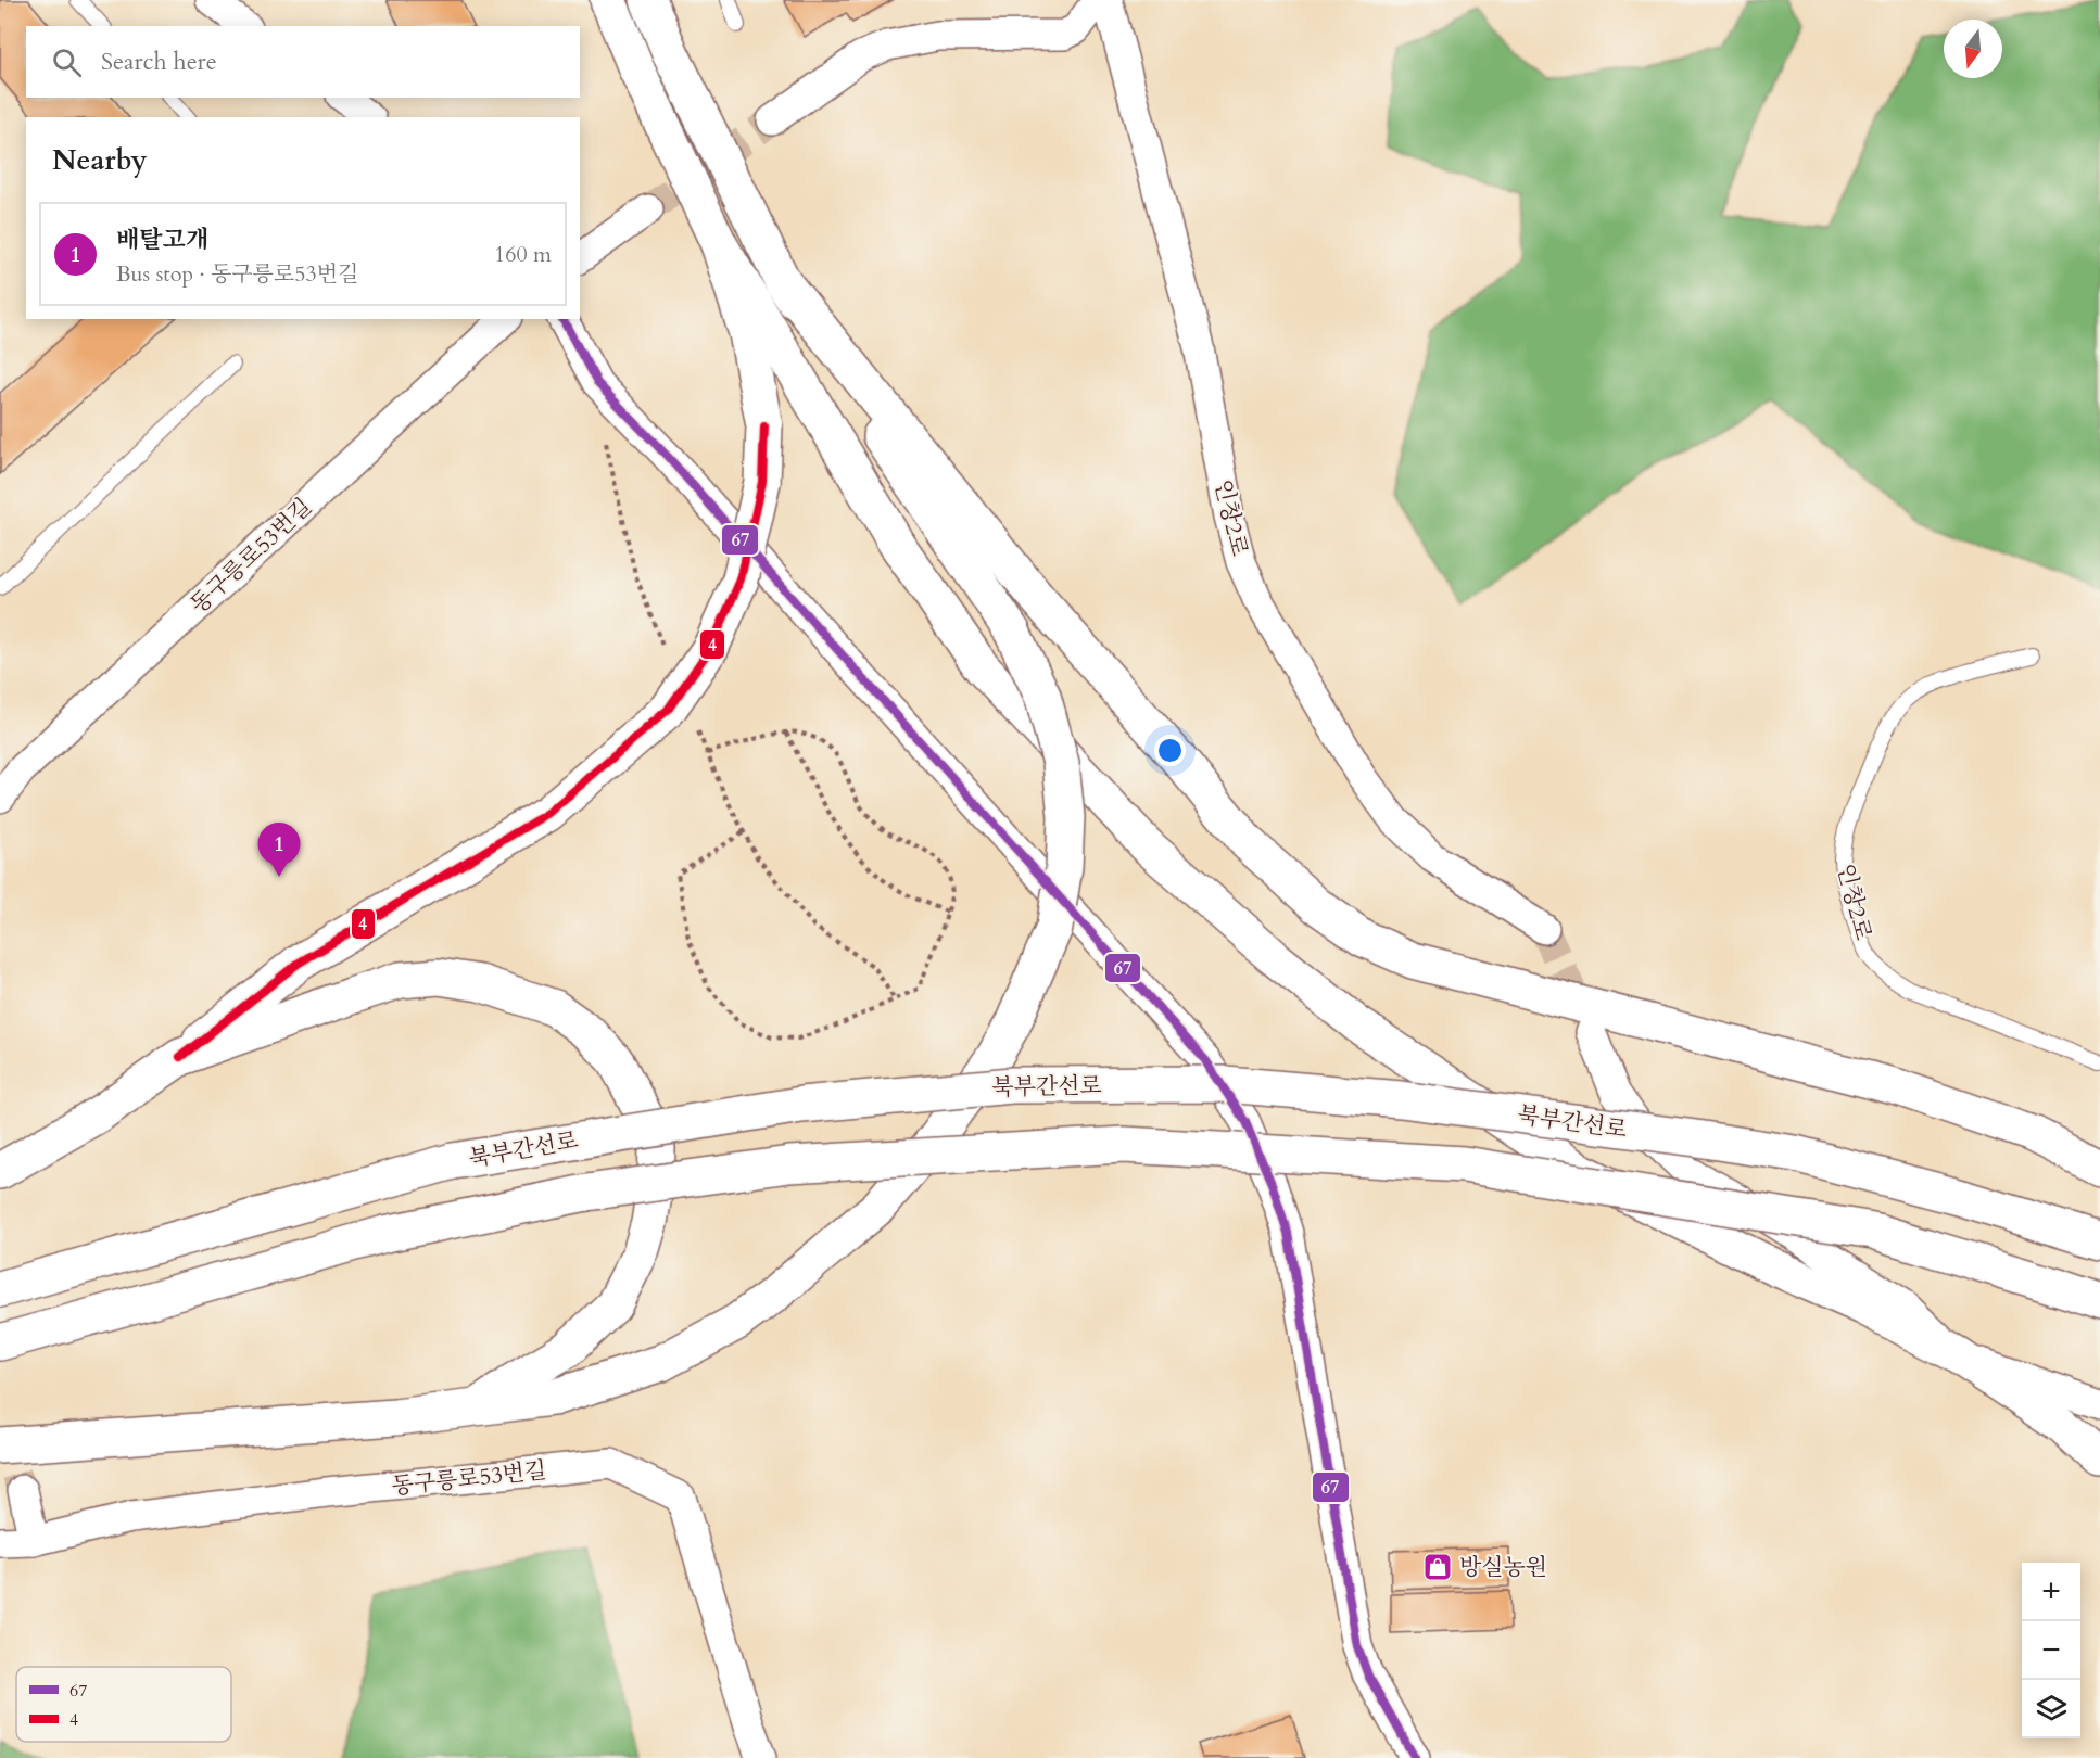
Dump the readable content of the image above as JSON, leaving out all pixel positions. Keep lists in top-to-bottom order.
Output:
{
  "streets": {
    "main road": ["북부간선로"],
    "street": ["인창2로", "동구릉로53번길"]
  },
  "places": {
    "shop": ["방실농원"]
  },
  "lines": ["transit line 67", "transit line 4"],
  "legend": ["67", "4"],
  "north": "bottom",
  "page": {
    "search": "Search here",
    "heading": "Nearby",
    "list": [
      {
        "mark": "1",
        "name": "배탈고개",
        "note": "Bus stop · 동구릉로53번길",
        "value": "160 m"
      }
    ],
    "pins": "1",
    "map_buttons": ["+", "−"]
  }
}
